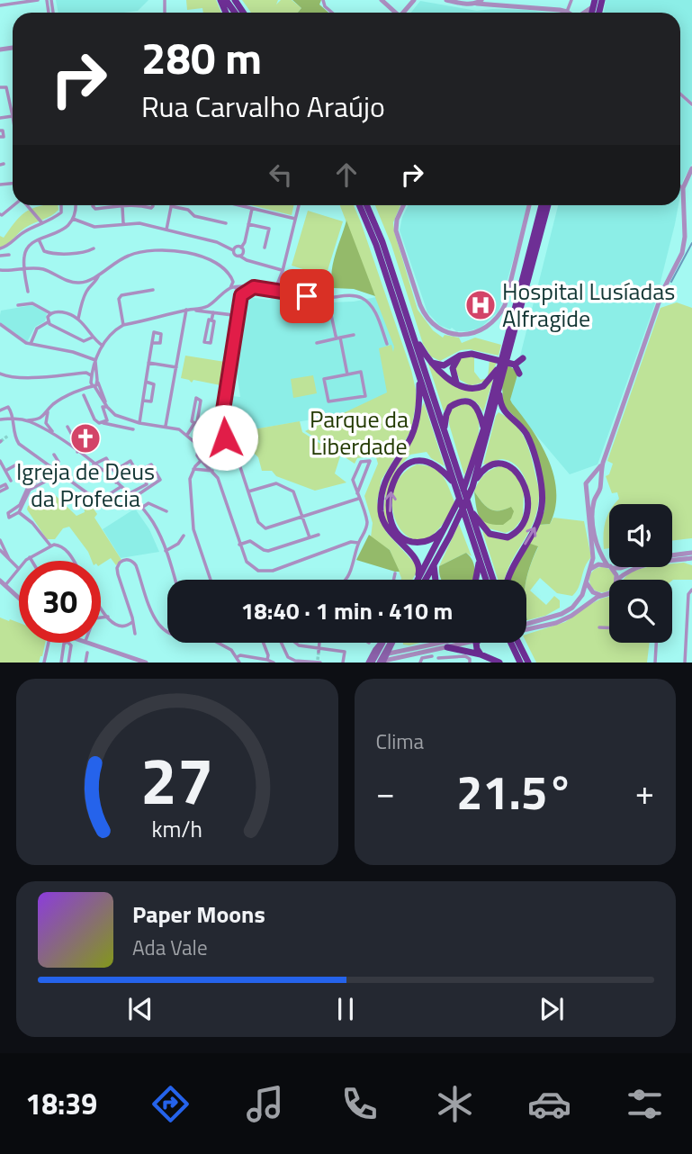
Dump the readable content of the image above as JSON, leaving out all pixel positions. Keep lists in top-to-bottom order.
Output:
{
  "parks": ["Parque da Liberdade"],
  "places": {
    "hospital": ["Hospital Lusíadas Alfragide"],
    "church": ["Igreja de Deus da Profecia"]
  },
  "page": {
    "turn": ["280 m", "Rua Carvalho Araújo"],
    "limit": "30",
    "trip": "18:40 · 1 min · 410 m",
    "tile": "Clima",
    "heat": ["−", "21.5°", "+"],
    "song": ["Paper Moons", "Ada Vale"],
    "tabs": "18:39",
    "gauge": ["27", "km/h"]
  }
}
